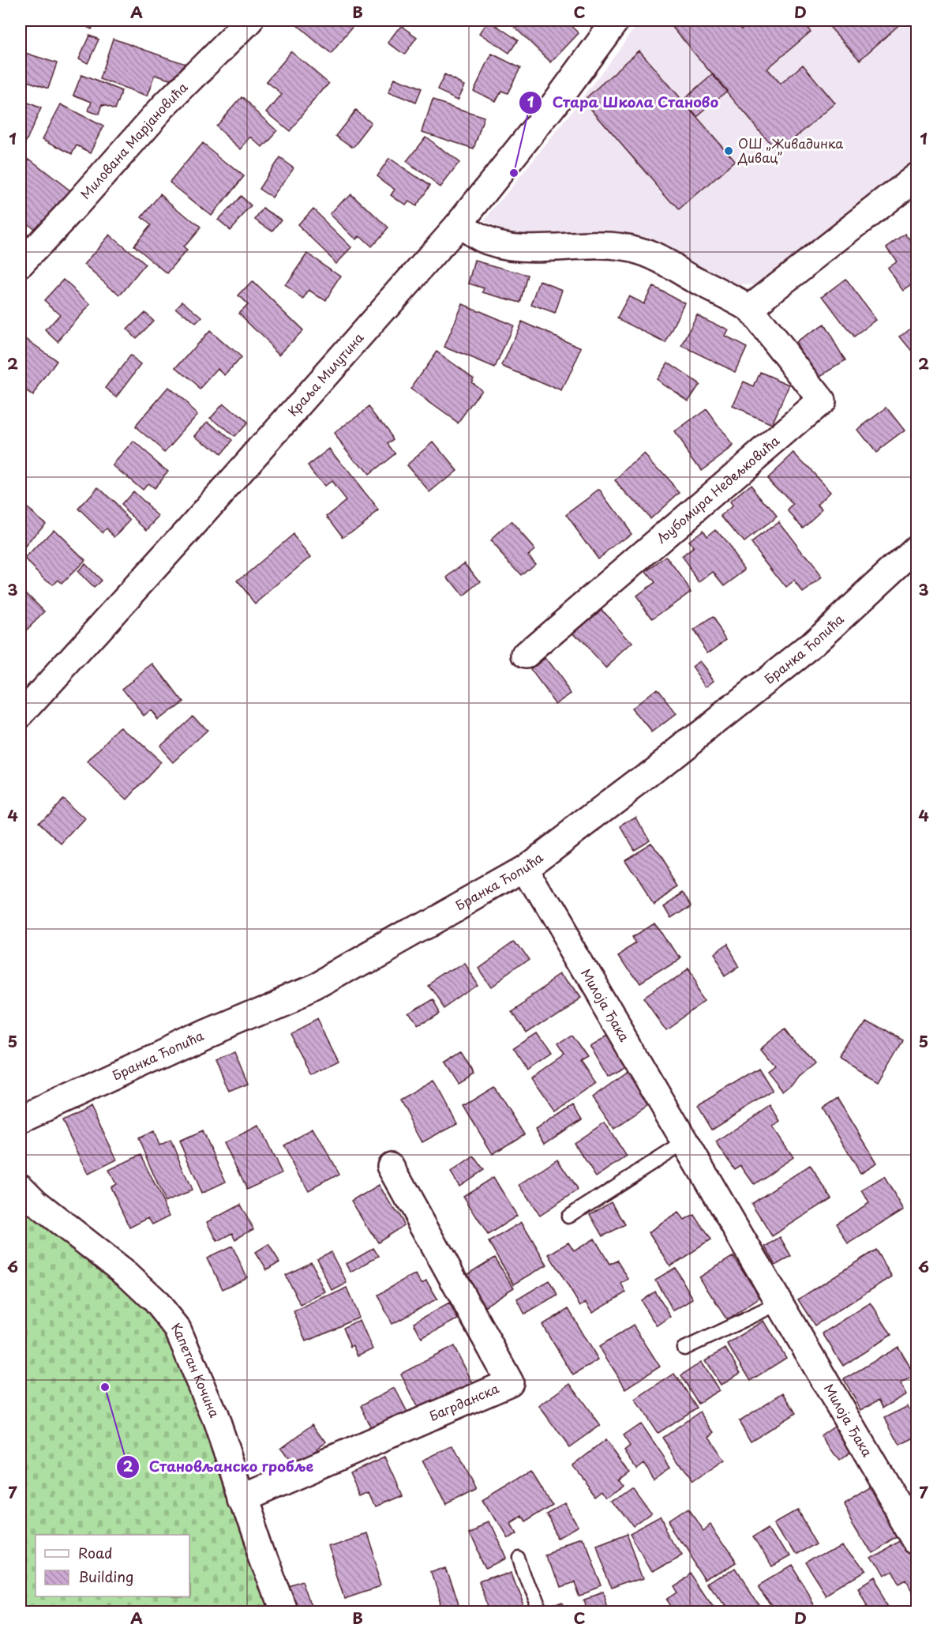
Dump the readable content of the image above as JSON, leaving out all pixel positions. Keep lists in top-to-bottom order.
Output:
{
  "streets": {
    "street": [
      "Милована Марјановића",
      "Краља Милутина",
      "Љубомира Недељковића",
      "Бранка Ћопића",
      "Милоја Ђака",
      "Капетан Кочина",
      "Багрданска"
    ]
  },
  "crossings": [
    ["Краља Милутина", "Љубомира Недељковића"],
    ["Бранка Ћопића", "Милоја Ђака"],
    ["Капетан Кочина", "Багрданска"]
  ],
  "places": ["ОШ „Живадинка Дивац”", "Стара Школа Станово", "Становљанско гробље"],
  "legend": ["Road", "Building"],
  "grid": {
    "columns": [
      "A",
      "B",
      "C",
      "D"
    ],
    "rows": [
      "1",
      "2",
      "3",
      "4",
      "5",
      "6",
      "7"
    ]
  }
}
